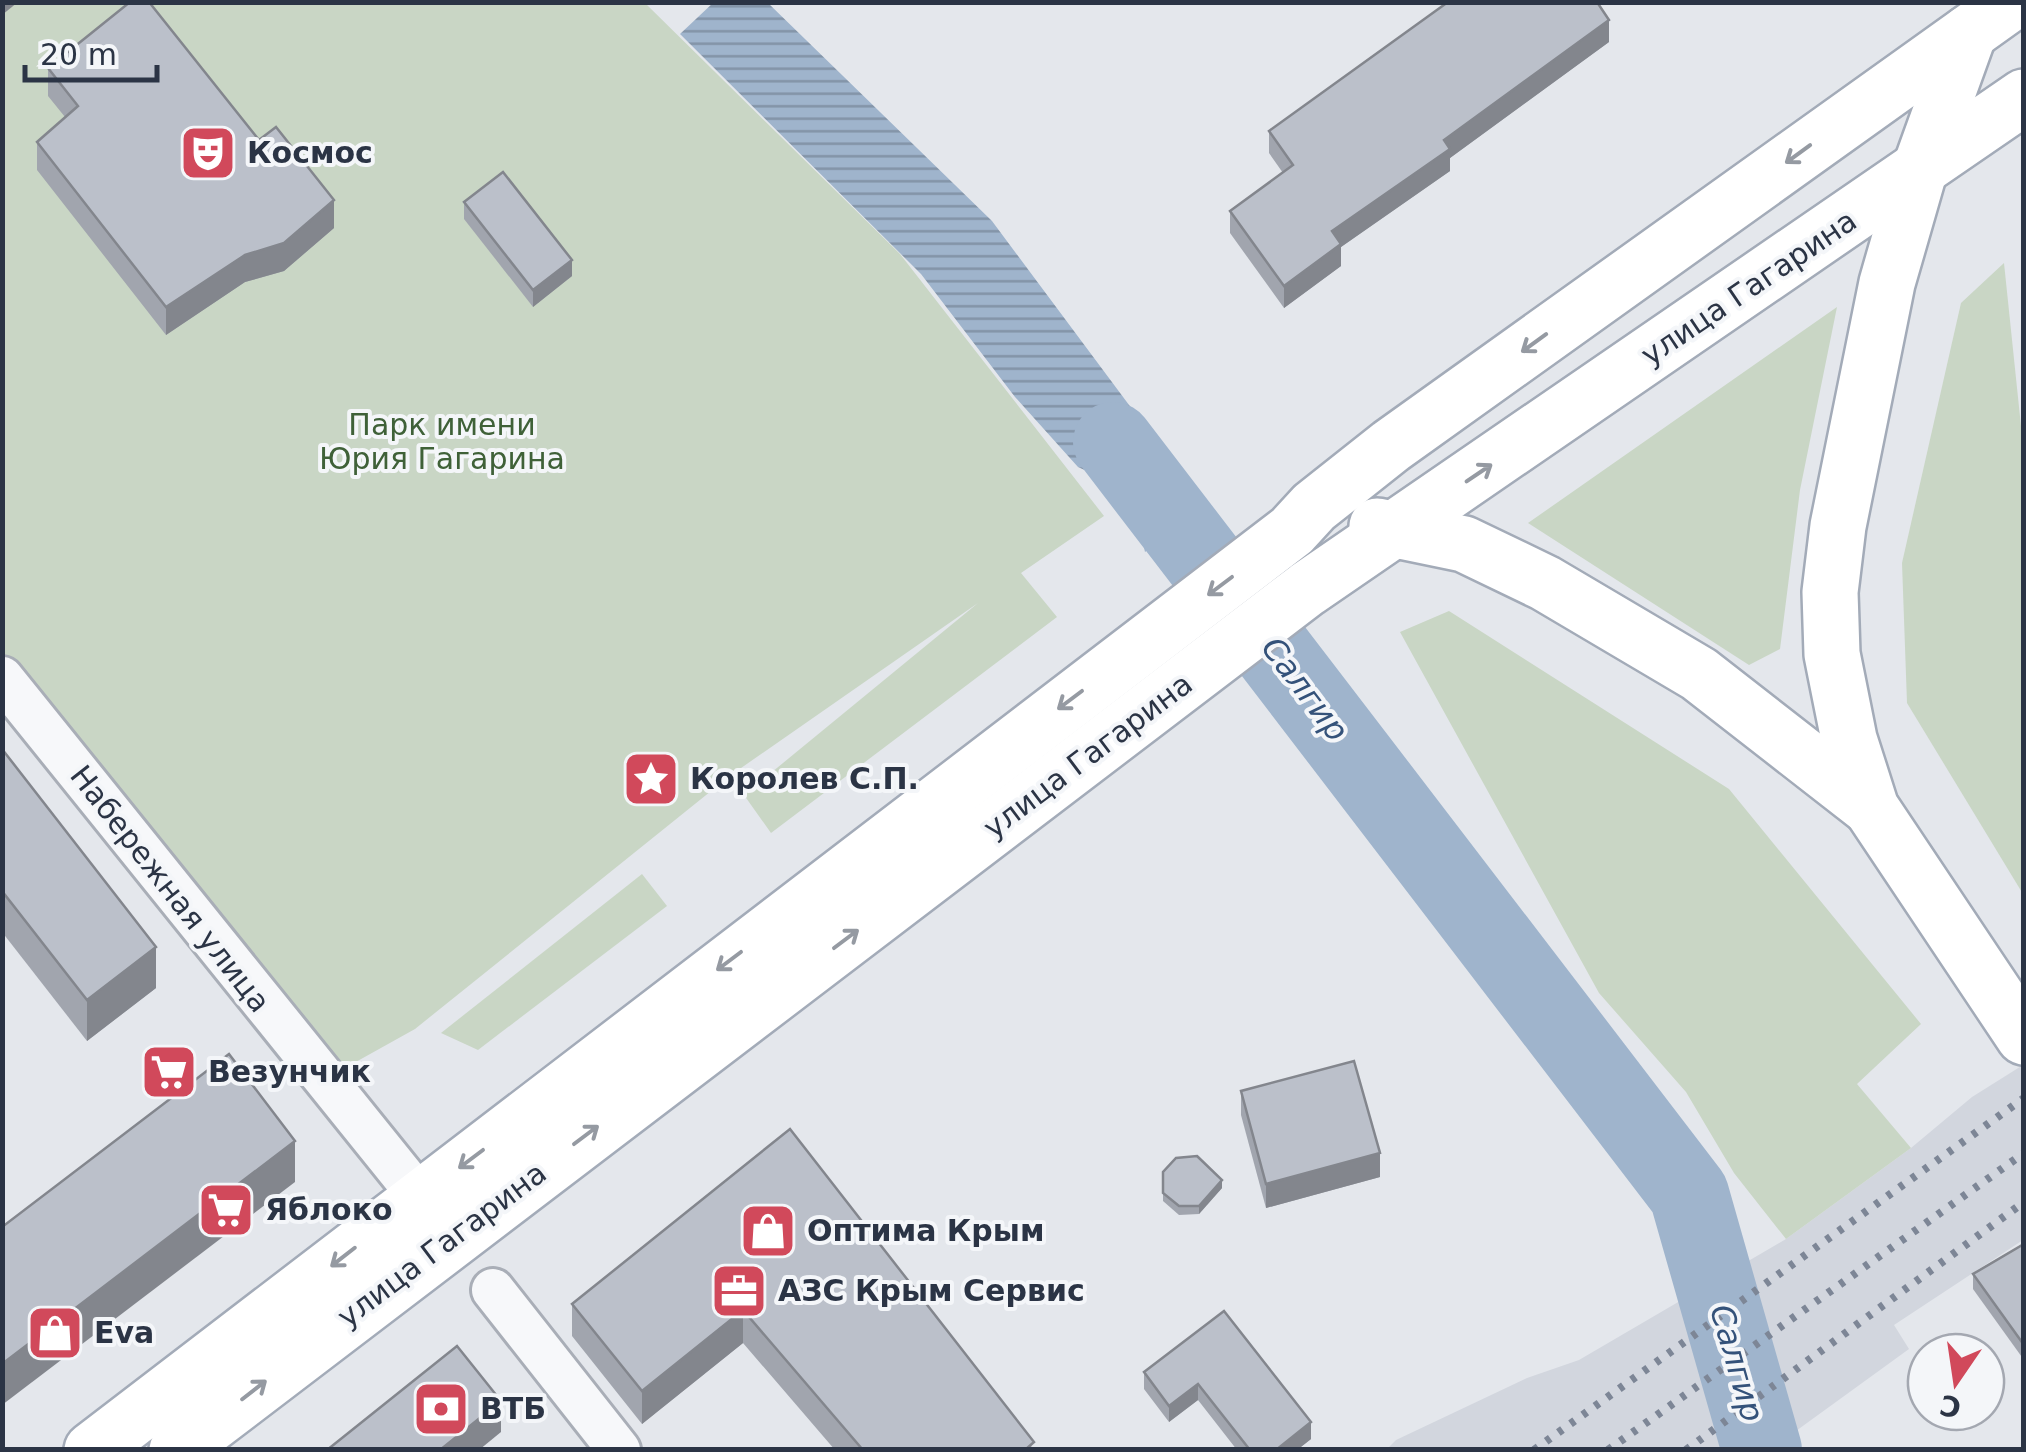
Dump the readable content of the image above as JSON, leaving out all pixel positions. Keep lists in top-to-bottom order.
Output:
{
  "streets": {
    "main road": ["улица Гагарина"],
    "street": ["Набережная улица"]
  },
  "crossings": [
    ["улица Гагарина", "Набережная улица"]
  ],
  "water": ["Салгир"],
  "parks": ["Парк имени Юрия Гагарина"],
  "places": {
    "theatre": ["Космос"],
    "place": ["Королев С.П."],
    "supermarket": ["Везунчик", "Яблоко"],
    "shop": ["Оптима Крым", "Eva"],
    "office": ["АЗС Крым Сервис"],
    "bank": ["ВТБ"]
  },
  "scale_bar": "20 m",
  "north": "bottom"
}
